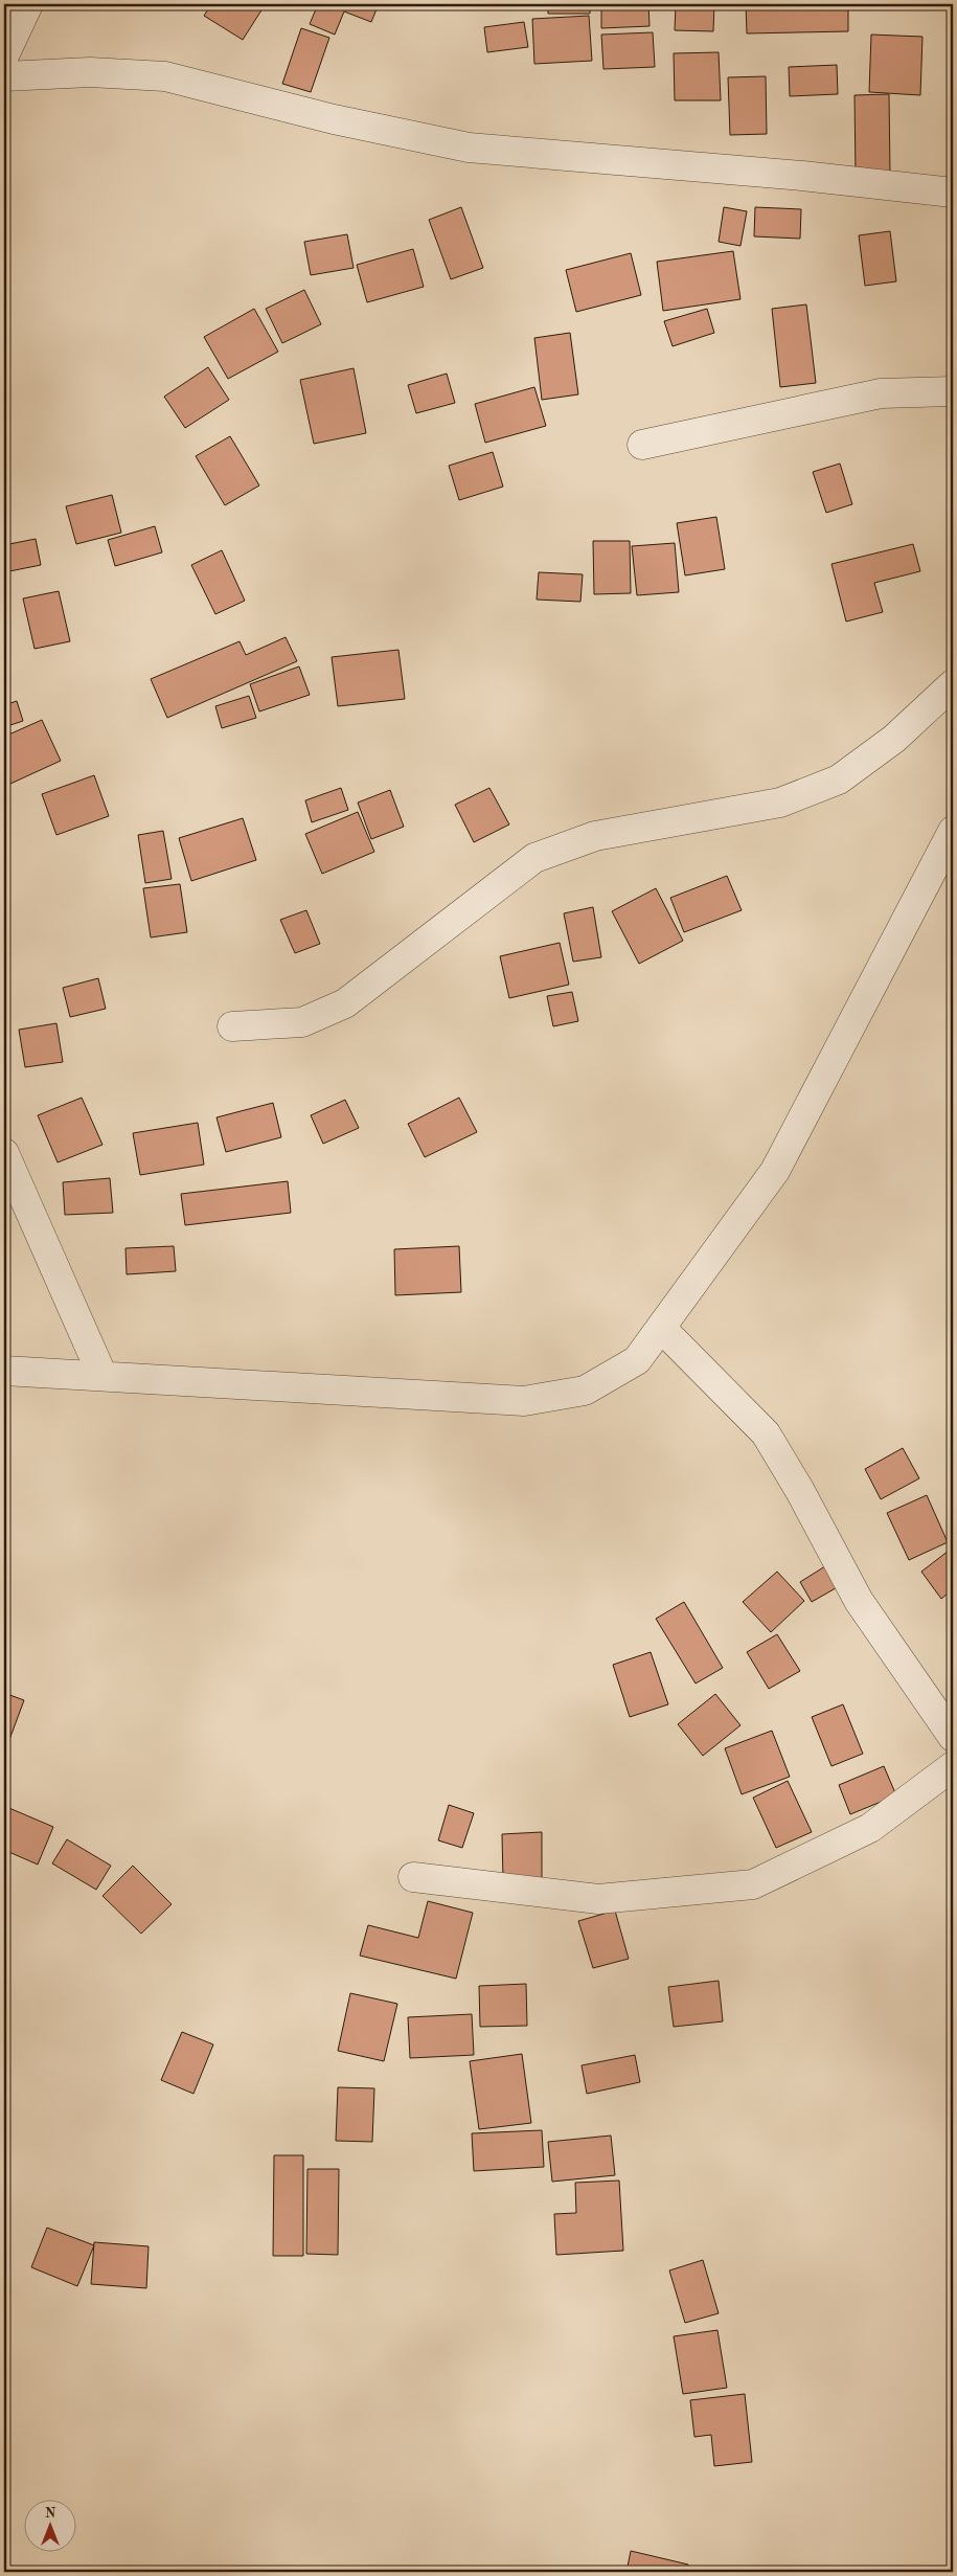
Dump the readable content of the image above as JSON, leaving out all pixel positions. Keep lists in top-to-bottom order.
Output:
{
  "north": "top"
}
